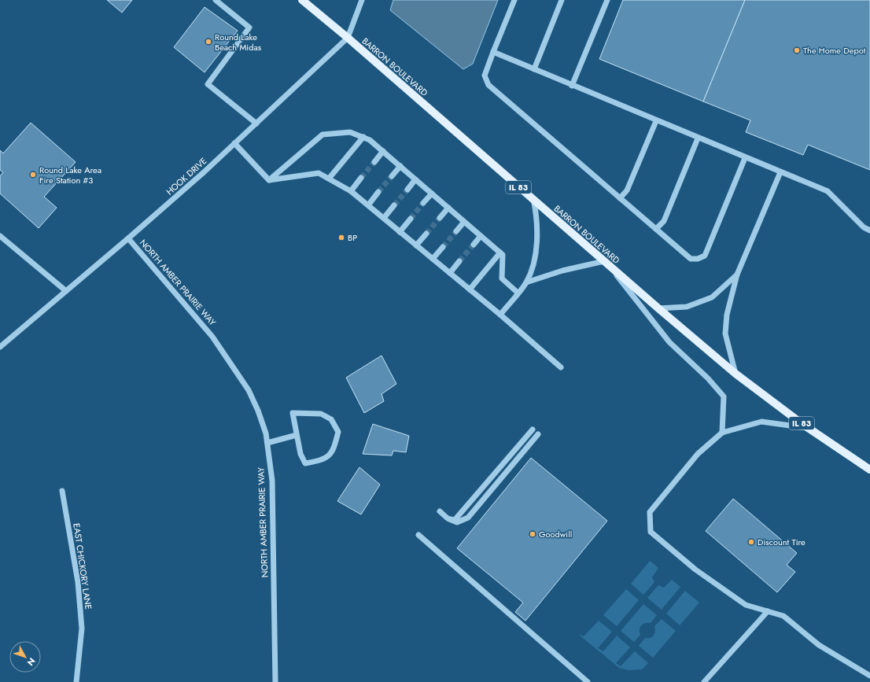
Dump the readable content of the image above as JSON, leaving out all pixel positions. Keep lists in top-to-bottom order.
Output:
{
  "streets": {
    "main road": ["BARRON BOULEVARD", "IL 83"],
    "street": ["HOOK DRIVE", "NORTH AMBER PRAIRIE WAY", "EAST CHICKORY LANE"]
  },
  "crossings": [
    ["BARRON BOULEVARD", "HOOK DRIVE"],
    ["HOOK DRIVE", "NORTH AMBER PRAIRIE WAY"]
  ],
  "places": [
    "Round Lake Beach Midas",
    "The Home Depot",
    "Round Lake Area Fire Station #3",
    "BP",
    "Goodwill",
    "Discount Tire"
  ],
  "north": "bottom right"
}
